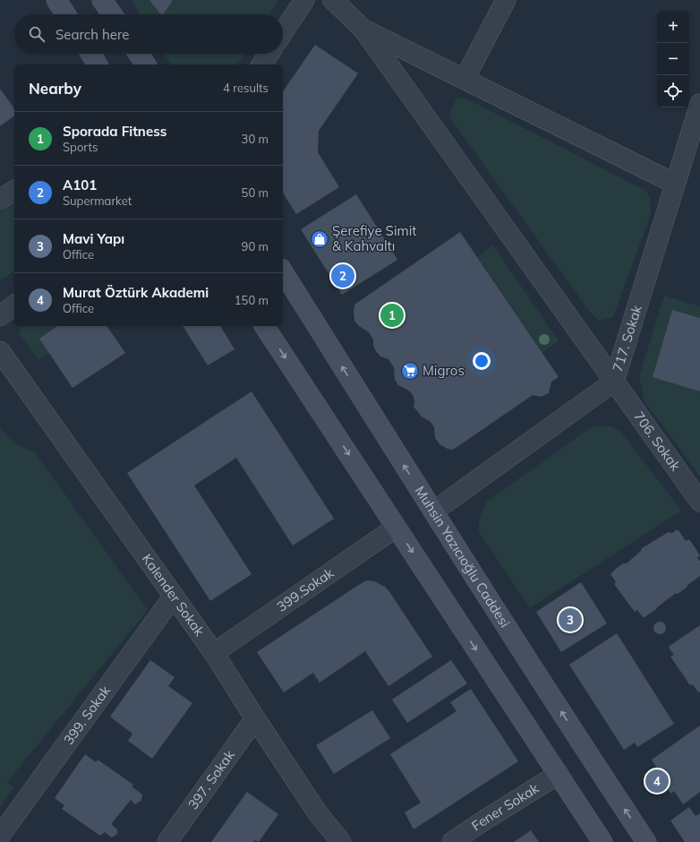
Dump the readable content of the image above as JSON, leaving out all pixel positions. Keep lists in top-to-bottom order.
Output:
{
  "streets": {
    "main road": ["Muhsin Yazıcıoğlu Caddesi"],
    "street": [
      "717. Sokak",
      "706. Sokak",
      "399.Sokak",
      "Kalender Sokak",
      "399. Sokak",
      "397. Sokak",
      "Fener Sokak"
    ]
  },
  "crossings": [
    ["717. Sokak", "706. Sokak"],
    ["717. Sokak", "Muhsin Yazıcıoğlu Caddesi"],
    ["399.Sokak", "Kalender Sokak"],
    ["Kalender Sokak", "399. Sokak"],
    ["Kalender Sokak", "397. Sokak"]
  ],
  "places": {
    "shop": ["Şerefiye Simit & Kahvaltı"],
    "supermarket": ["Migros"]
  },
  "page": {
    "map_buttons": ["+", "−"],
    "search": "Search here",
    "heading": ["Nearby", "4 results"],
    "list": [
      {
        "mark": "1",
        "name": "Sporada Fitness",
        "note": "Sports",
        "value": "30 m"
      },
      {
        "mark": "2",
        "name": "A101",
        "note": "Supermarket",
        "value": "50 m"
      },
      {
        "mark": "3",
        "name": "Mavi Yapı",
        "note": "Office",
        "value": "90 m"
      },
      {
        "mark": "4",
        "name": "Murat Öztürk Akademi",
        "note": "Office",
        "value": "150 m"
      }
    ],
    "pins": [
      "2",
      "1",
      "3",
      "4"
    ]
  }
}
